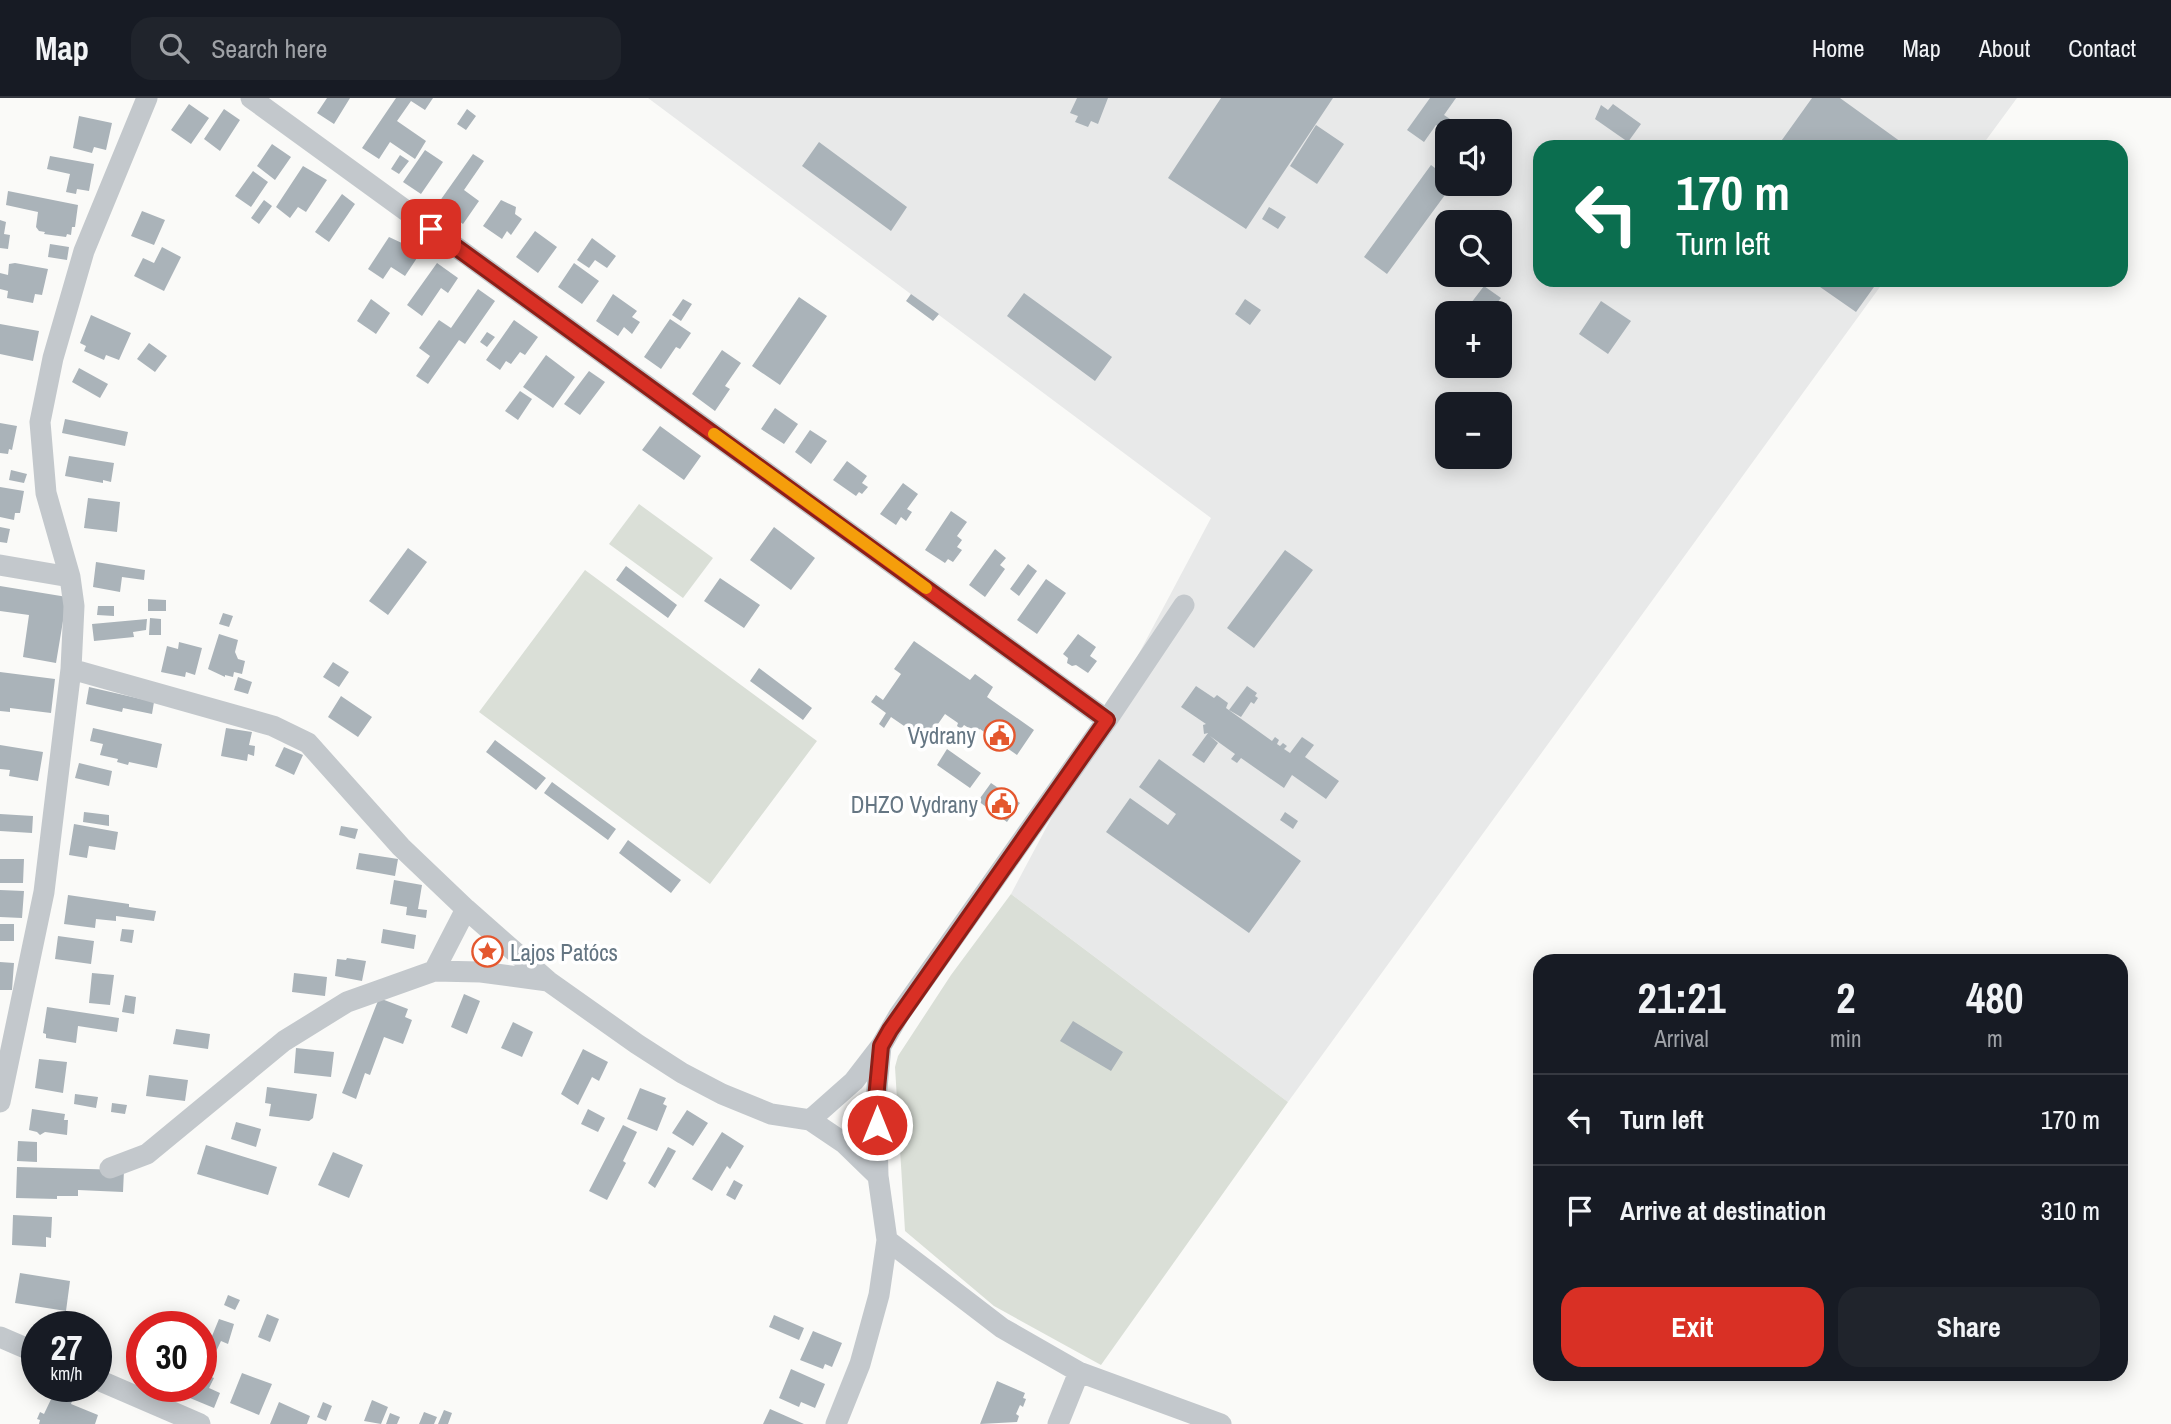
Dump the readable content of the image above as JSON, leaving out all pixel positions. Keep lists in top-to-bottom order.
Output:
{
  "places": {
    "public building": ["Vydrany", "DHZO Vydrany"],
    "place": ["Lajos Patócs"]
  },
  "page": {
    "header": "Map",
    "search": "Search here",
    "nav": [
      "Home",
      "Map",
      "About",
      "Contact"
    ],
    "map_buttons": ["+", "−"],
    "turn": ["170 m", "Turn left"],
    "eta": [
      "21:21",
      "Arrival",
      "2",
      "min",
      "480",
      "m"
    ],
    "list": [
      {
        "name": "Turn left",
        "value": "170 m"
      },
      {
        "name": "Arrive at destination",
        "value": "310 m"
      }
    ],
    "buttons": ["Exit", "Share"],
    "speed": "27 km/h",
    "limit": "30"
  }
}
